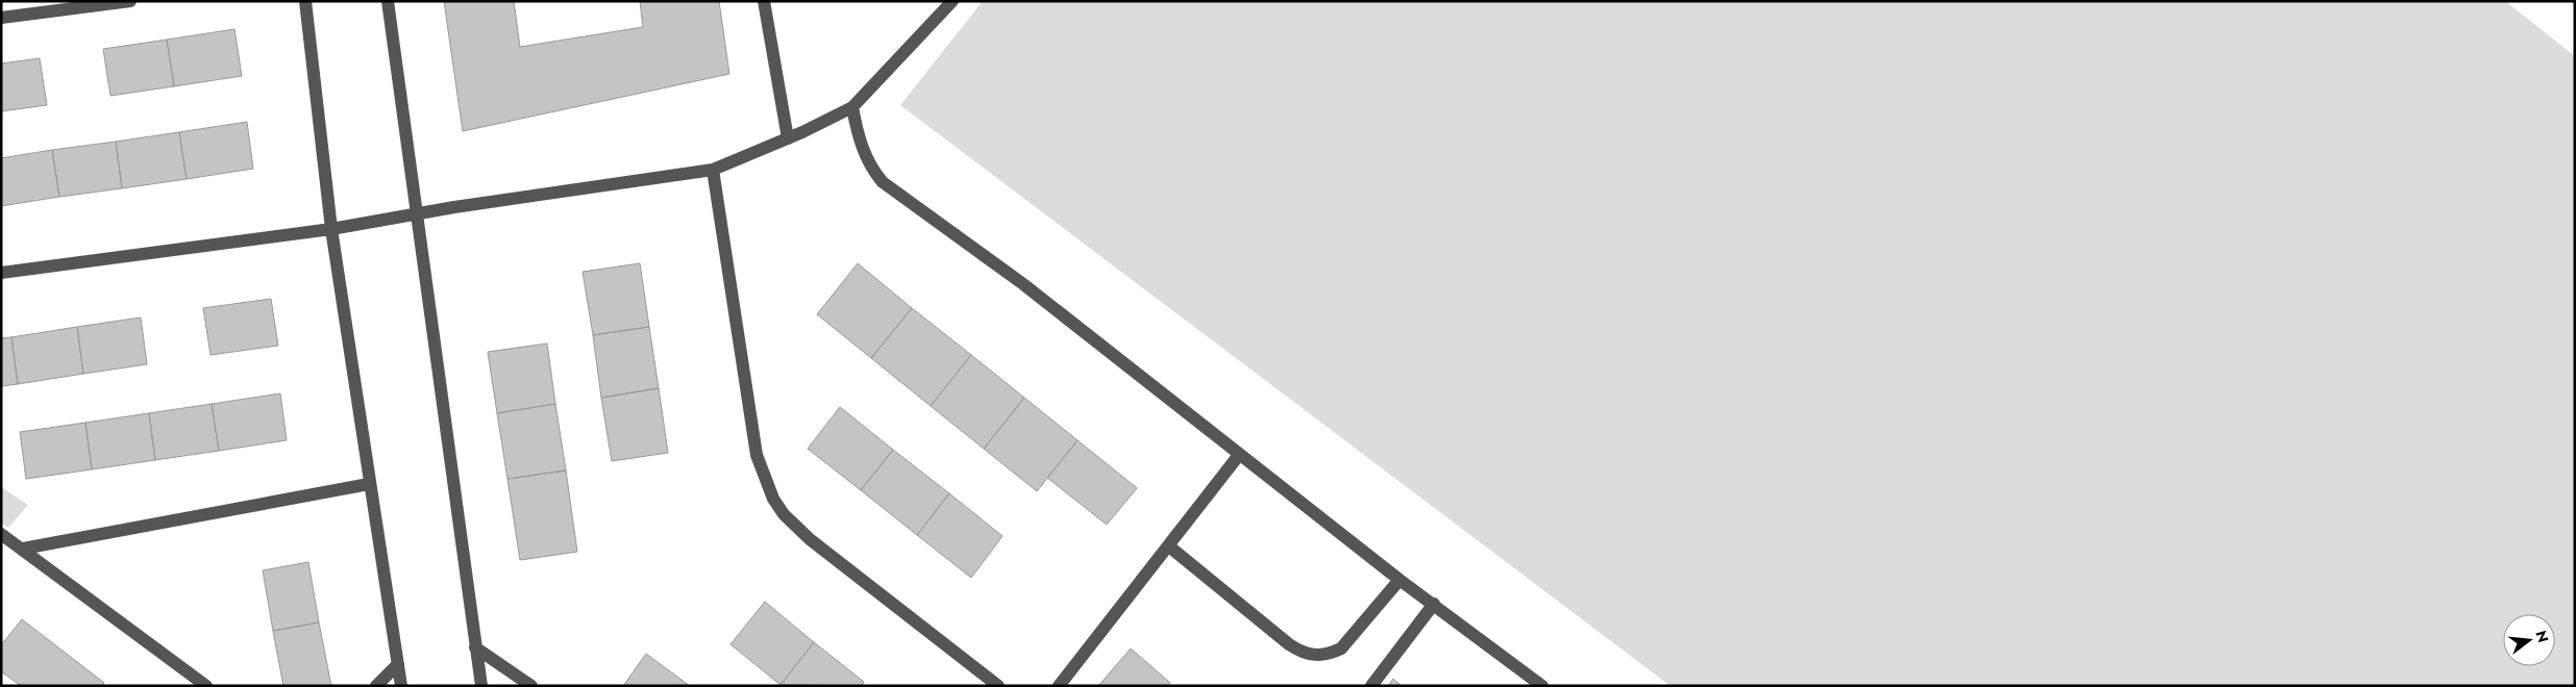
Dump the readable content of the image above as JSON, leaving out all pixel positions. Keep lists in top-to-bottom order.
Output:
{
  "north": "right"
}
